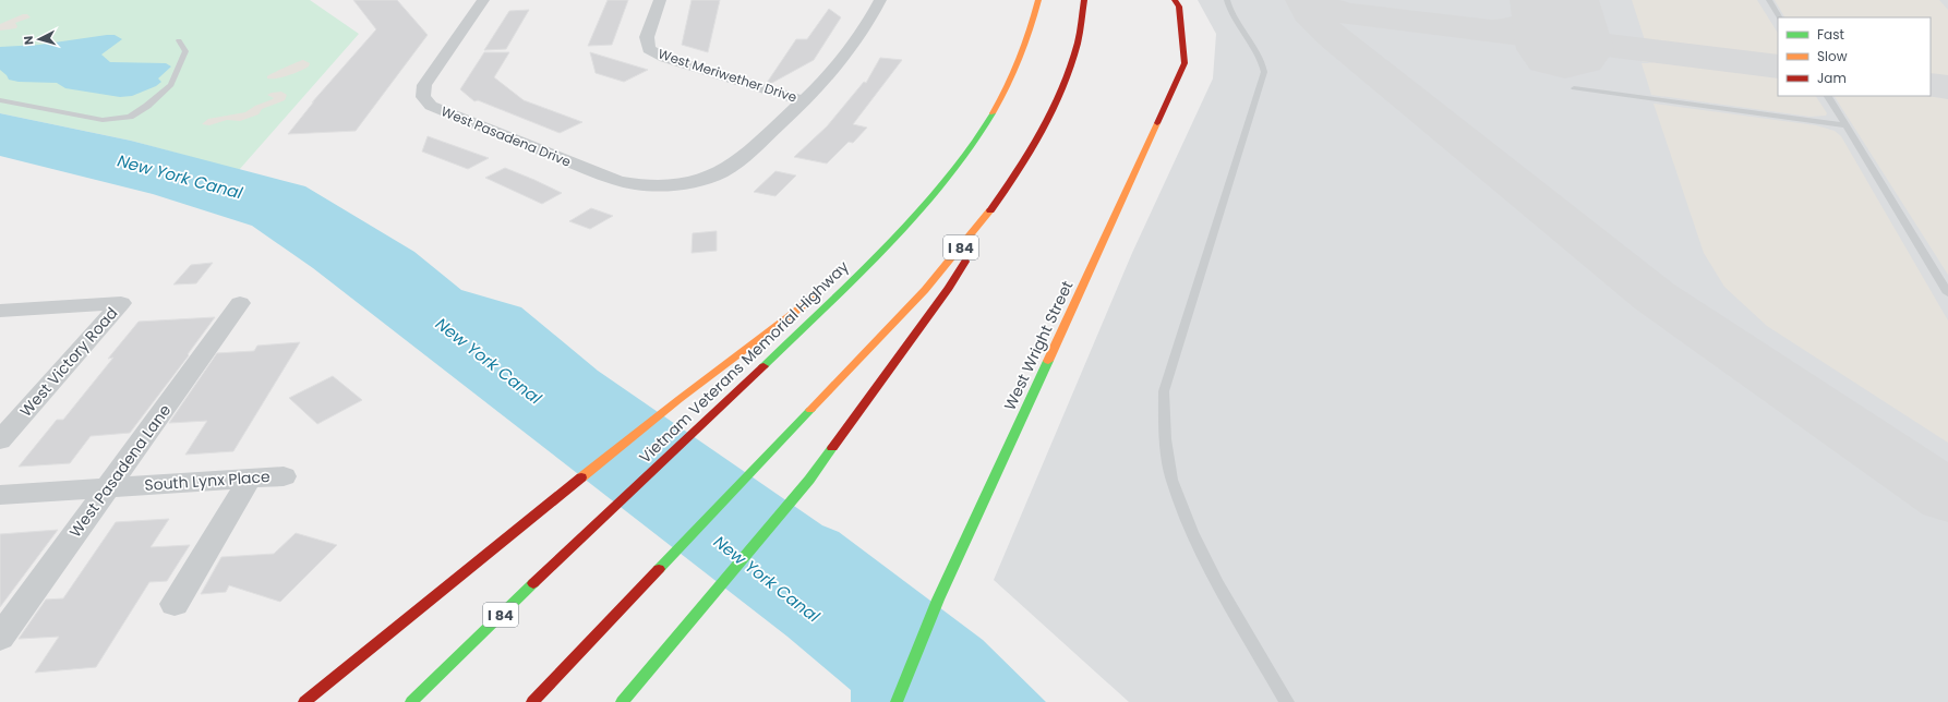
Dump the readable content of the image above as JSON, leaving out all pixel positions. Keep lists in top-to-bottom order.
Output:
{
  "streets": {
    "main road": ["I 84", "West Wright Street", "Vietnam Veterans Memorial Highway"],
    "street": [
      "West Meriwether Drive",
      "West Pasadena Drive",
      "West Victory Road",
      "West Pasadena Lane",
      "South Lynx Place"
    ]
  },
  "crossings": [
    ["West Meriwether Drive", "West Pasadena Drive"],
    ["West Pasadena Lane", "South Lynx Place"]
  ],
  "water": ["New York Canal"],
  "legend": ["Fast", "Slow", "Jam"],
  "north": "left"
}
